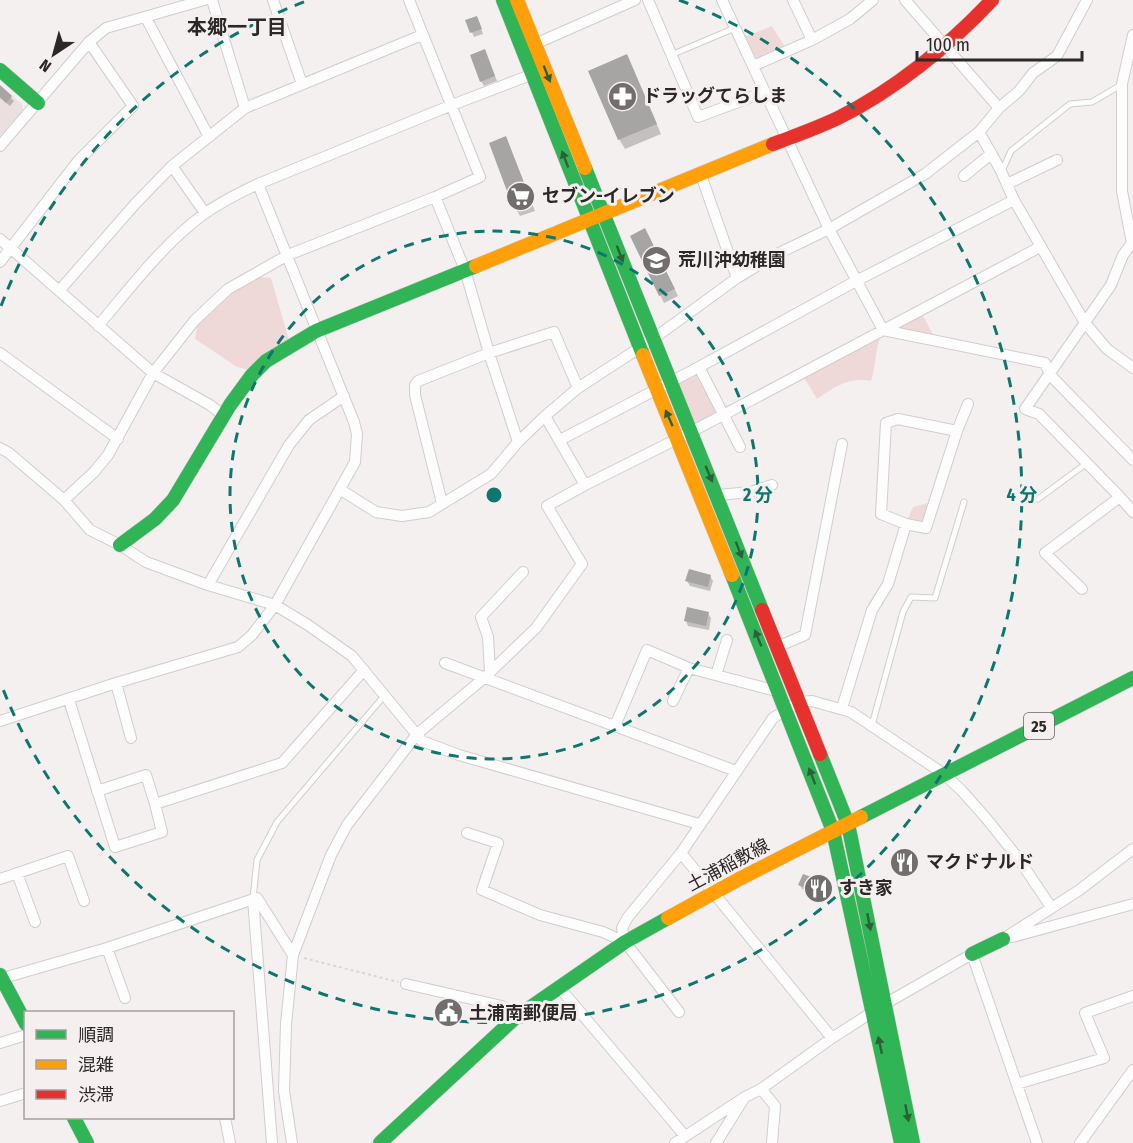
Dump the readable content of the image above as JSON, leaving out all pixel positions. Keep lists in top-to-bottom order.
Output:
{
  "streets": {
    "street": ["25", "土浦稲敷線"]
  },
  "districts": ["本郷一丁目"],
  "places": {
    "pharmacy": ["ドラッグてらしま"],
    "supermarket": ["セブン-イレブン"],
    "school or university": ["荒川沖幼稚園"],
    "restaurant": ["マクドナルド", "すき家"],
    "public building": ["土浦南郵便局"]
  },
  "legend": ["順調", "混雑", "渋滞"],
  "scale_bar": "100 m",
  "north": "bottom left",
  "rings": ["2 分", "4 分"]
}
